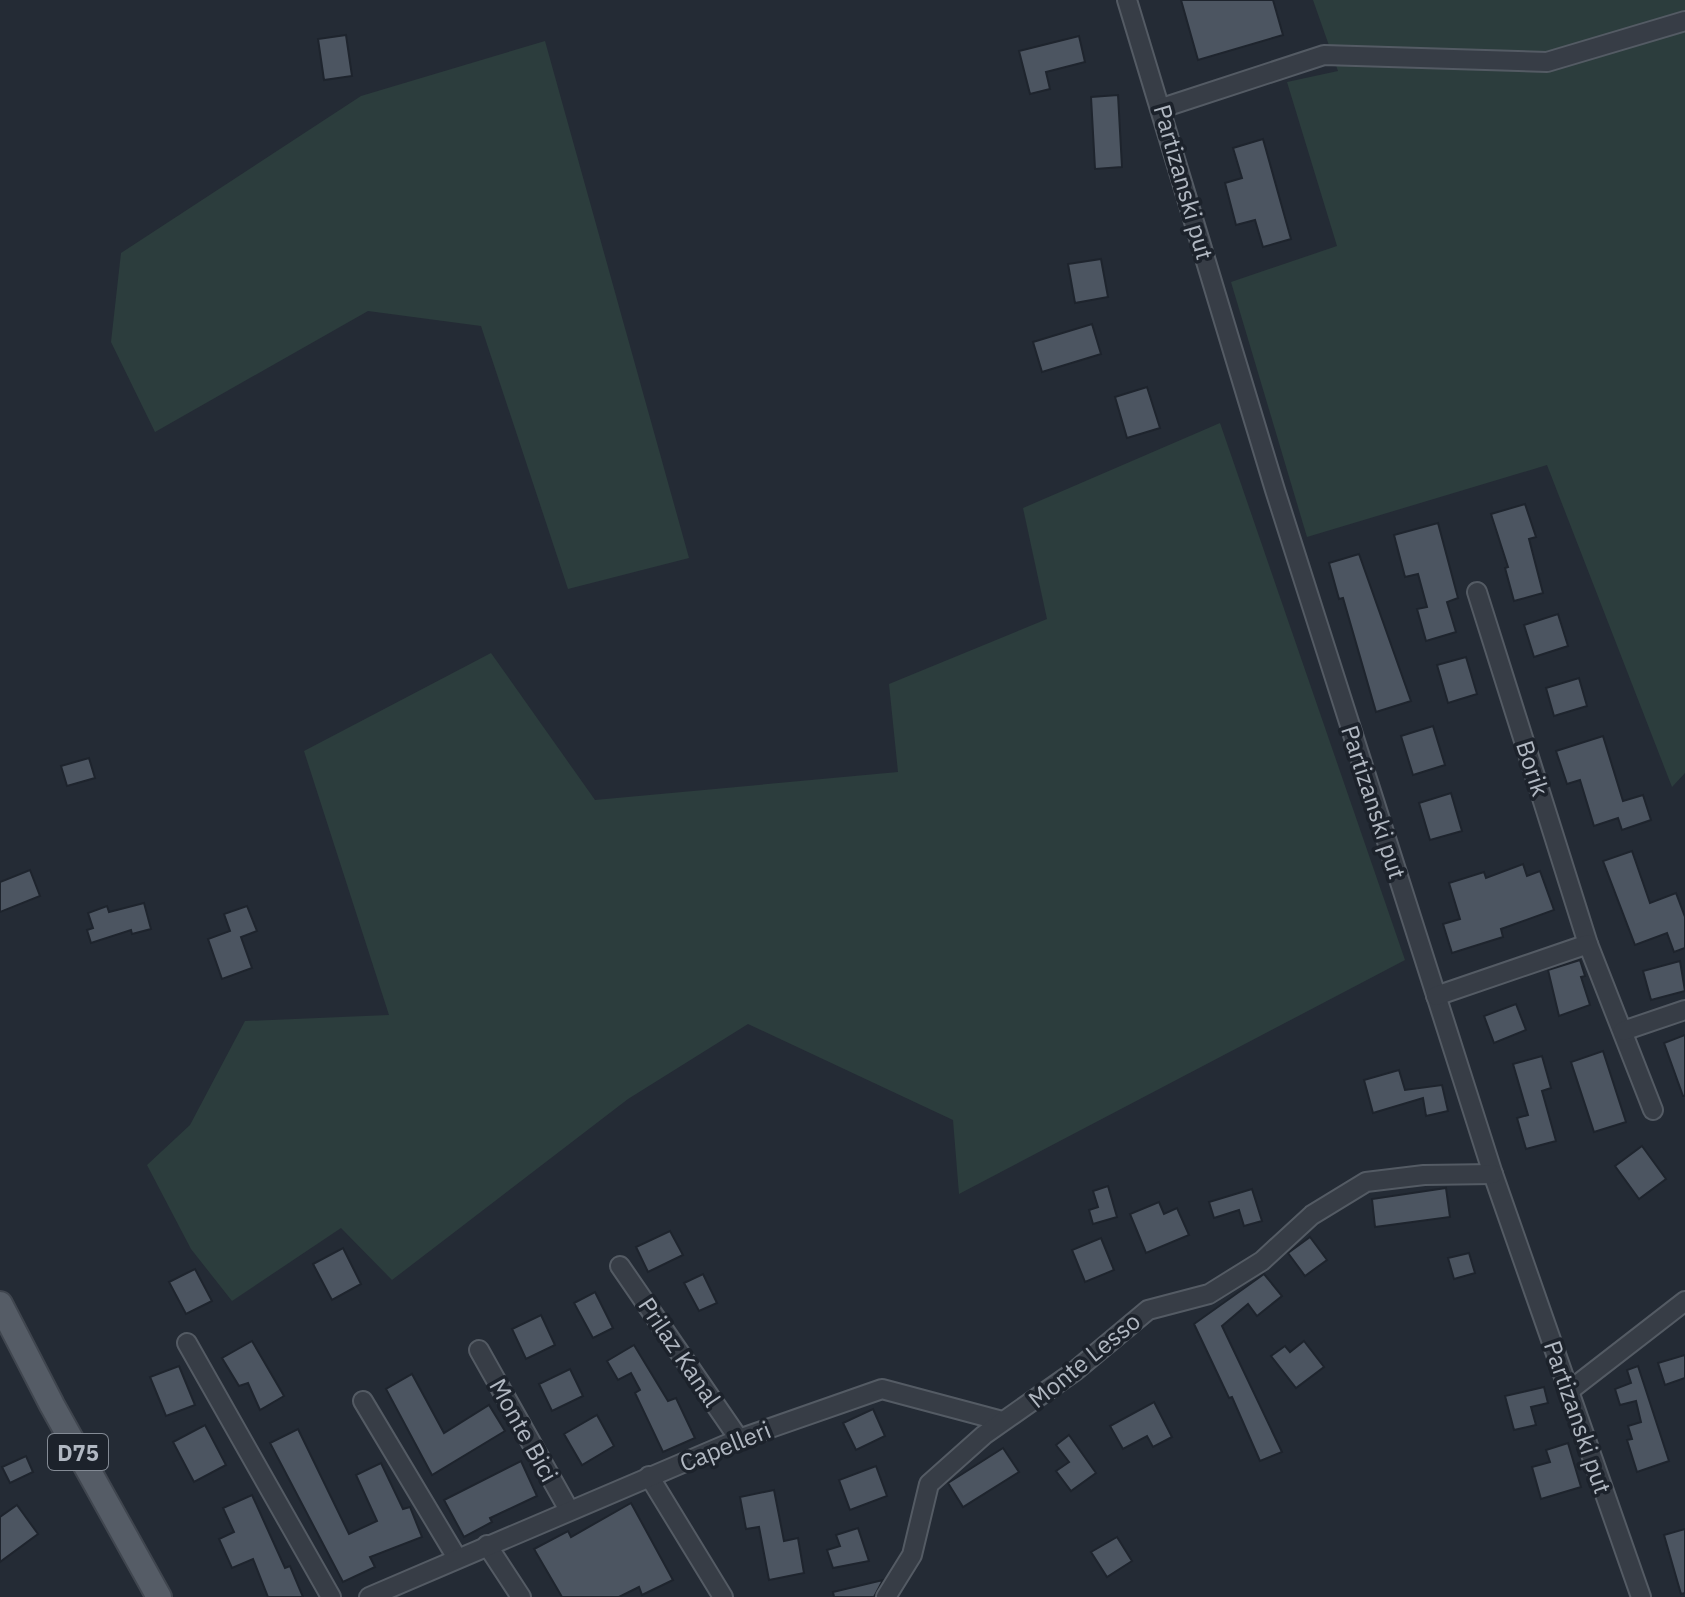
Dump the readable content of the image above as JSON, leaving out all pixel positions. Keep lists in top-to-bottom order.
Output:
{
  "streets": {
    "main road": ["D75"],
    "street": [
      "Partizanski put",
      "Borik",
      "Prilaz Kanal",
      "Monte Lesso",
      "Monte Bici",
      "Capelleri"
    ]
  },
  "crossings": [
    ["Partizanski put", "Monte Lesso"],
    ["Prilaz Kanal", "Capelleri"],
    ["Monte Lesso", "Capelleri"],
    ["Monte Bici", "Capelleri"]
  ]
}
